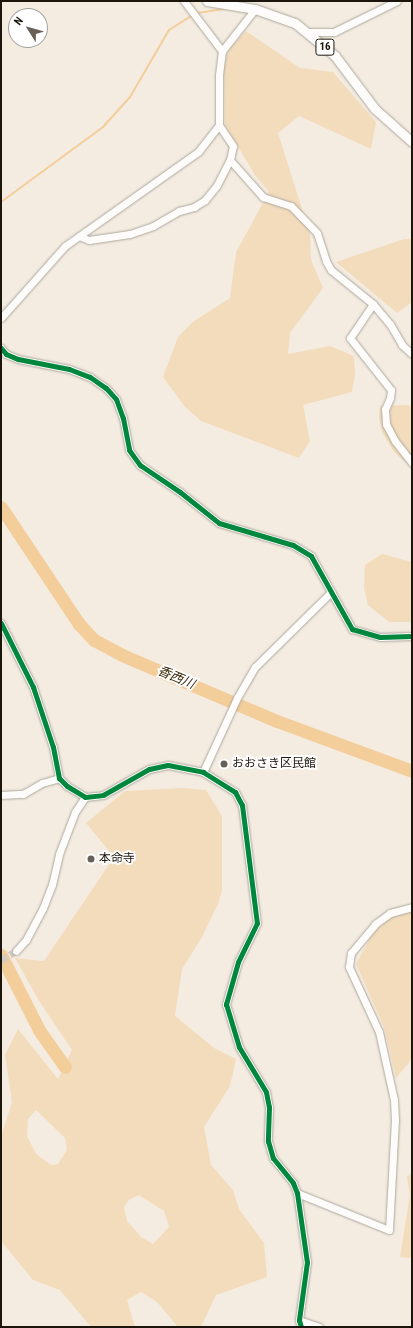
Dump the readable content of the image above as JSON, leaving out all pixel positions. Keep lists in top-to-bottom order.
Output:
{
  "streets": {
    "main road": ["16"]
  },
  "water": ["香西川"],
  "places": ["おおさき区民館", "本命寺"],
  "north": "top left"
}
